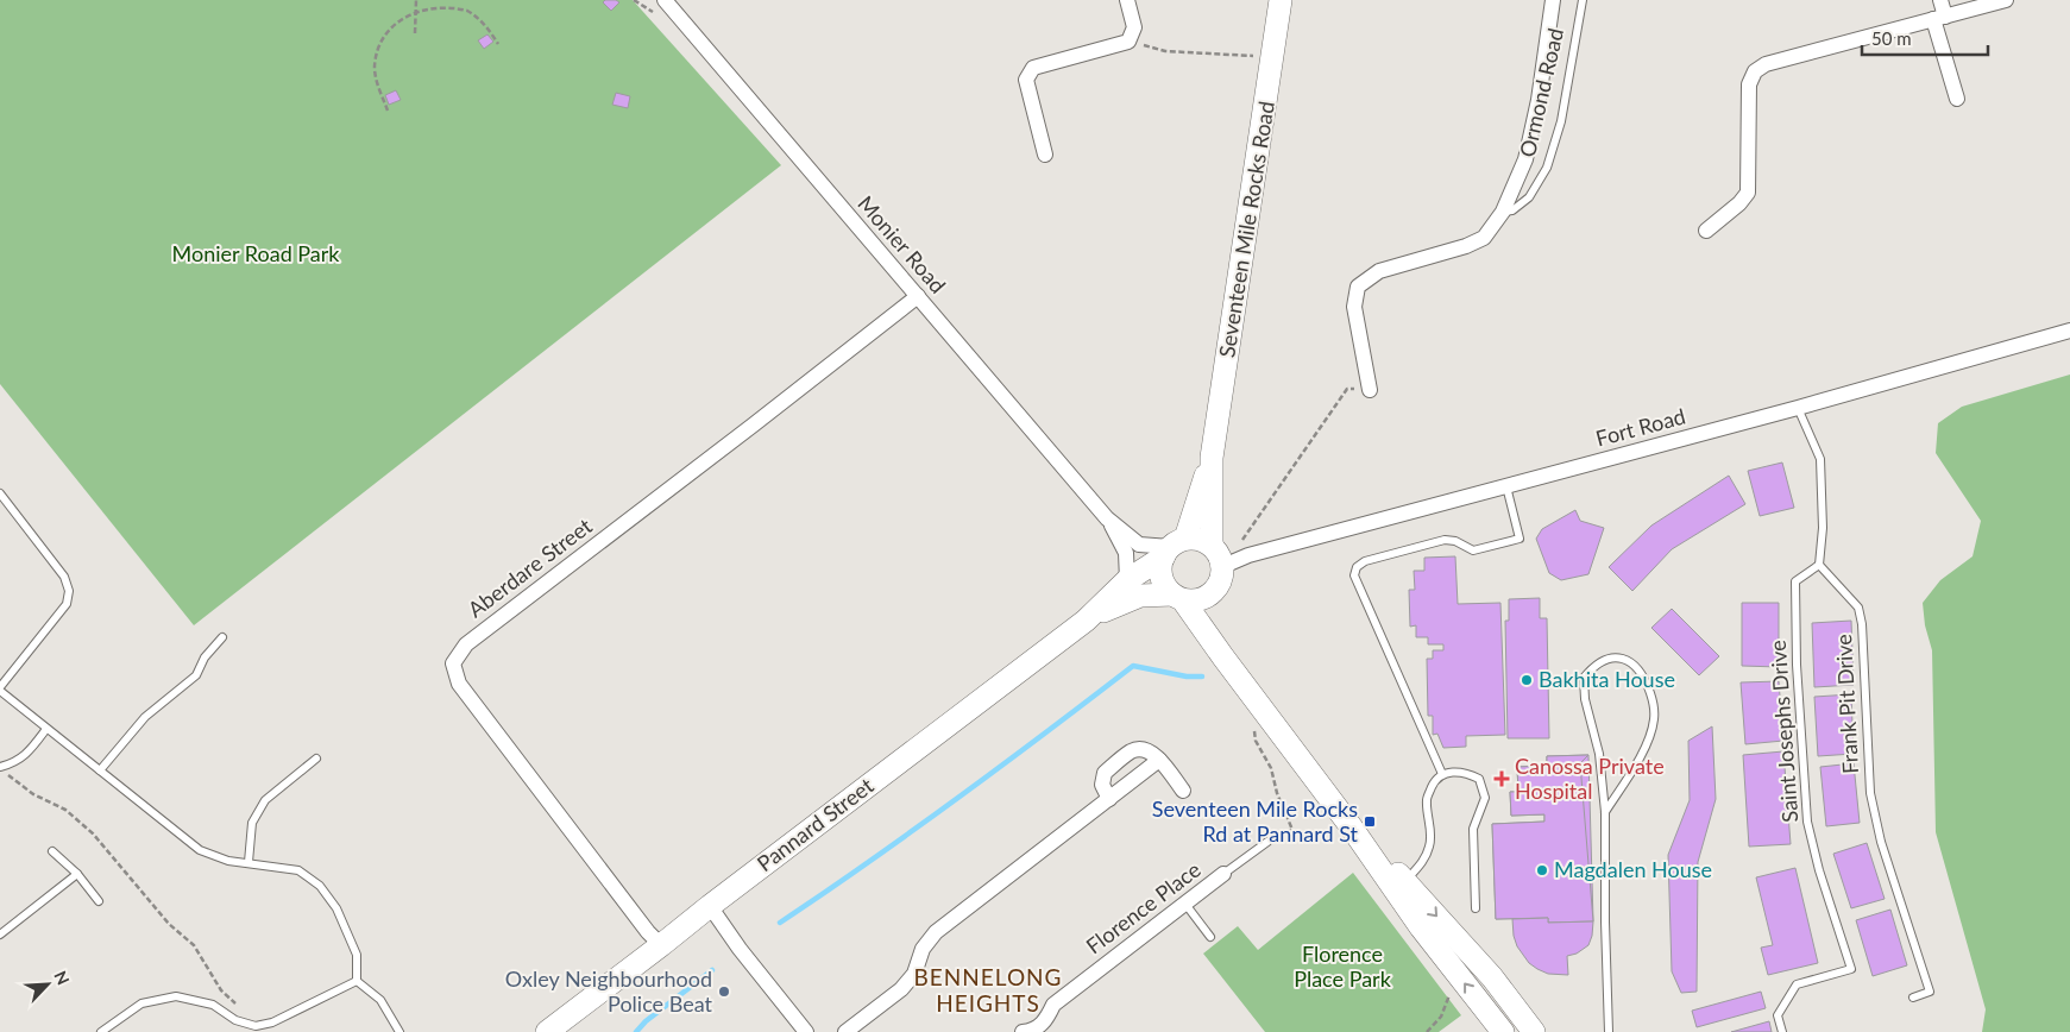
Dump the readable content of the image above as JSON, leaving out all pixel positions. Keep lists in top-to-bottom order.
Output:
{
  "streets": {
    "main road": ["Seventeen Mile Rocks Road", "Pannard Street"],
    "street": [
      "Ormond Road",
      "Monier Road",
      "Fort Road",
      "Aberdare Street",
      "Florence Place"
    ],
    "lane": ["Frank Pit Drive", "Saint Josephs Drive"]
  },
  "crossings": [
    ["Seventeen Mile Rocks Road", "Monier Road"],
    ["Seventeen Mile Rocks Road", "Fort Road"],
    ["Seventeen Mile Rocks Road", "Pannard Street"],
    ["Monier Road", "Fort Road"],
    ["Monier Road", "Aberdare Street"],
    ["Monier Road", "Pannard Street"],
    ["Fort Road", "Pannard Street"],
    ["Aberdare Street", "Pannard Street"],
    ["Frank Pit Drive", "Saint Josephs Drive"]
  ],
  "districts": ["BENNELONG HEIGHTS"],
  "parks": ["Monier Road Park", "Florence Place Park"],
  "places": {
    "other": ["Bakhita House", "Magdalen House", "Oxley Neighbourhood Police Beat"],
    "health": ["Canossa Private Hospital"],
    "transit": ["Seventeen Mile Rocks Rd at Pannard St"]
  },
  "scale_bar": "50 m",
  "north": "top right"
}
